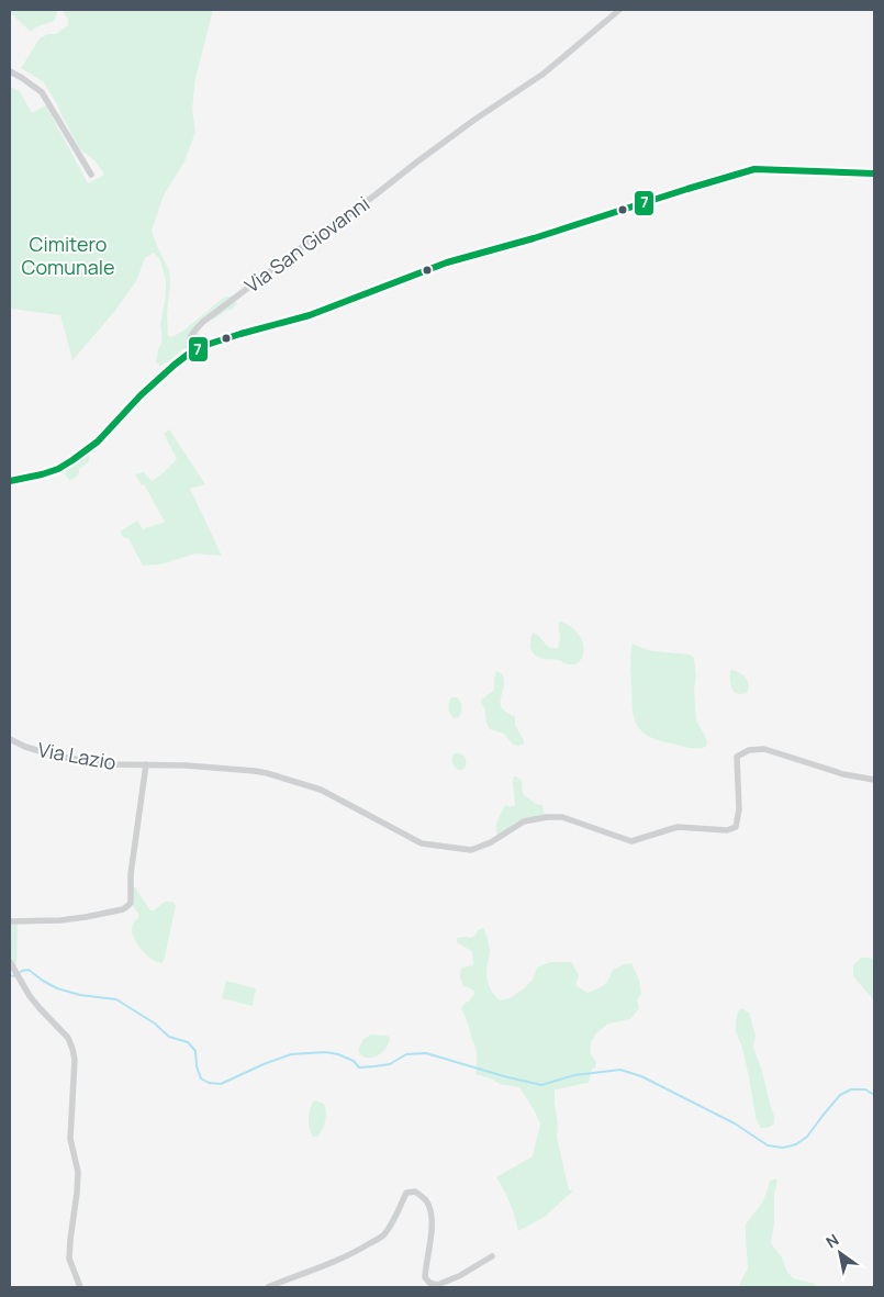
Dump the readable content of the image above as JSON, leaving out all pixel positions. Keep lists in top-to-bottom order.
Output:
{
  "streets": {
    "street": ["Via San Giovanni", "Via Lazio"]
  },
  "parks": ["Cimitero Comunale"],
  "lines": ["transit line 7"],
  "north": "top left"
}
